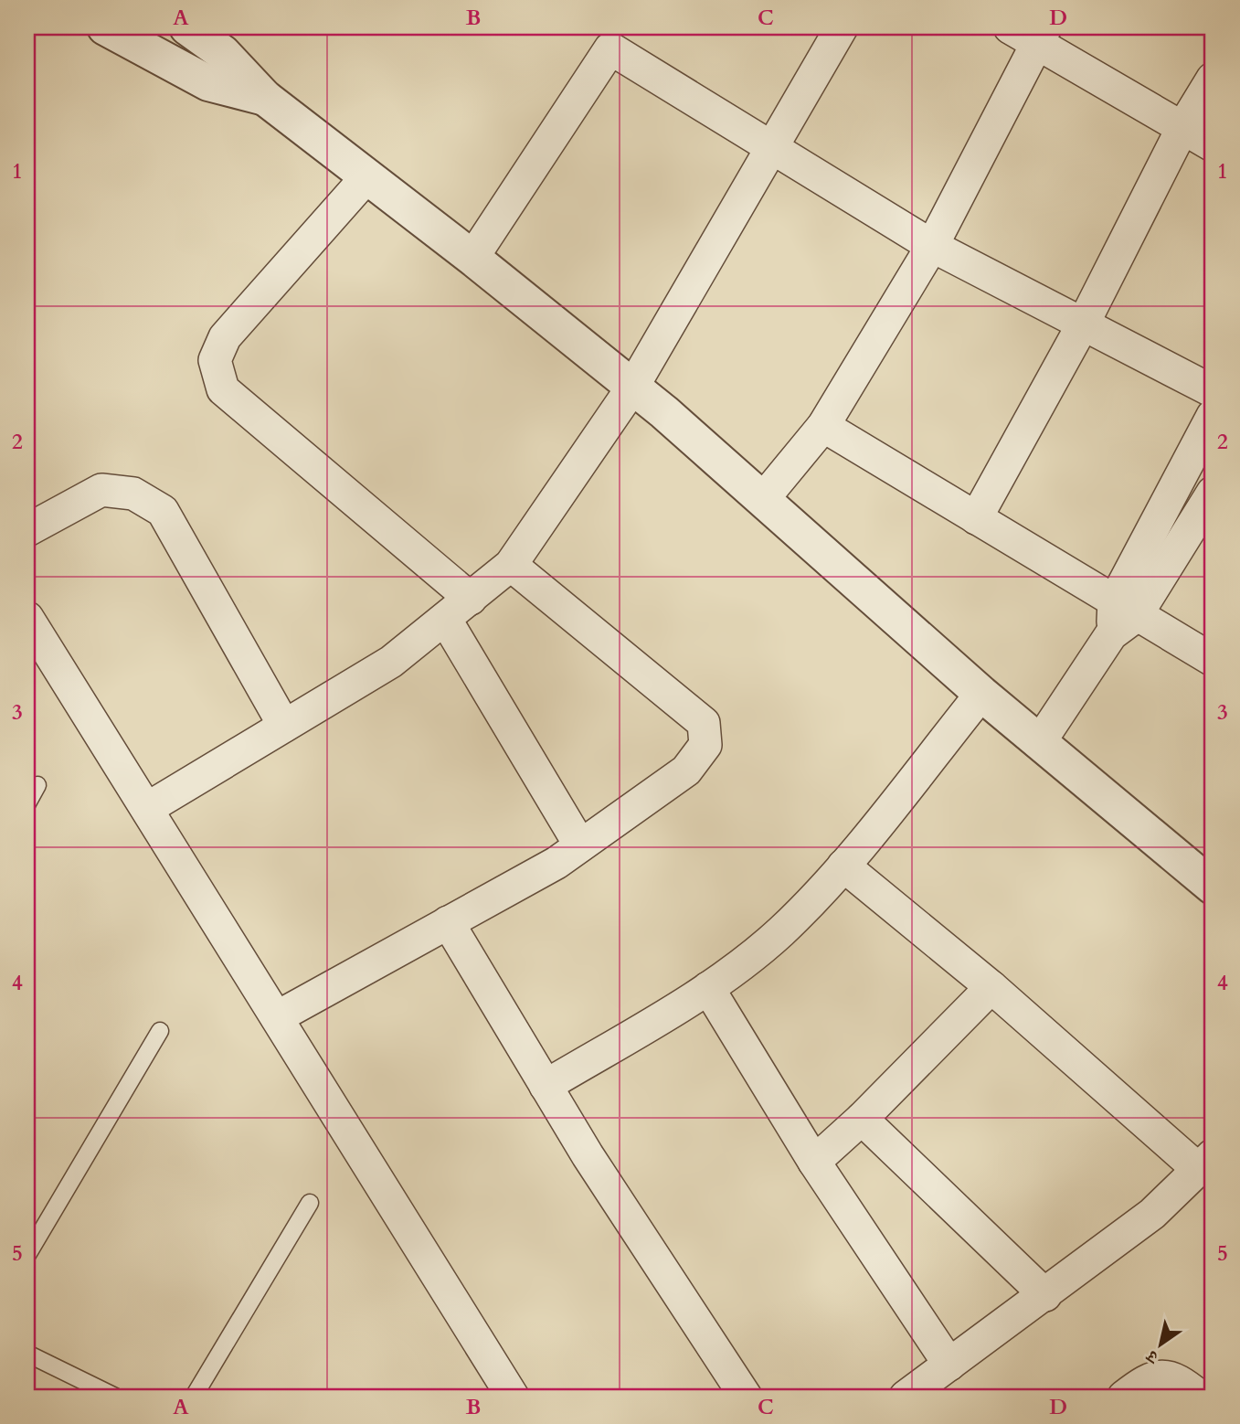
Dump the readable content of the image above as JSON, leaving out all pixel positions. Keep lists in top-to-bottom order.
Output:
{
  "north": "bottom left",
  "grid": {
    "columns": [
      "A",
      "B",
      "C",
      "D"
    ],
    "rows": [
      "1",
      "2",
      "3",
      "4",
      "5"
    ]
  }
}
